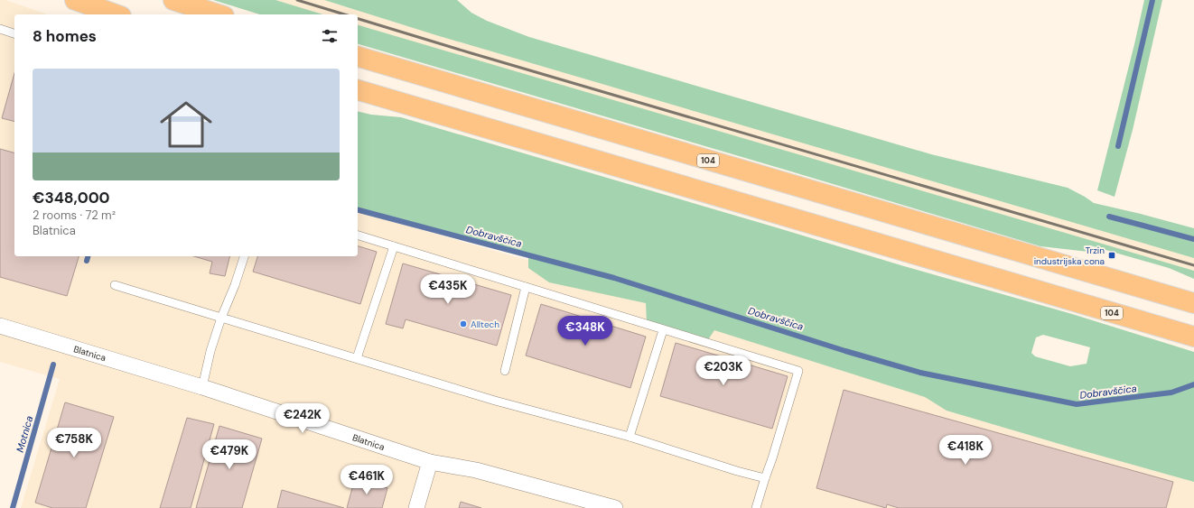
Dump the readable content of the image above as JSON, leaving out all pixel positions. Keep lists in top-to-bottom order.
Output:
{
  "streets": {
    "main road": ["104"],
    "street": ["Blatnica"]
  },
  "water": ["Dobravščica", "Motnica"],
  "places": {
    "transit": ["Trzin industrijska cona"],
    "other": ["Alltech"]
  },
  "page": {
    "heading": "8 homes",
    "list": [
      {
        "name": "€348,000",
        "note": "2 rooms · 72 m² · Blatnica"
      }
    ],
    "price": [
      "€435K",
      "€348K",
      "€203K",
      "€242K",
      "€758K",
      "€418K",
      "€479K",
      "€461K"
    ]
  }
}
